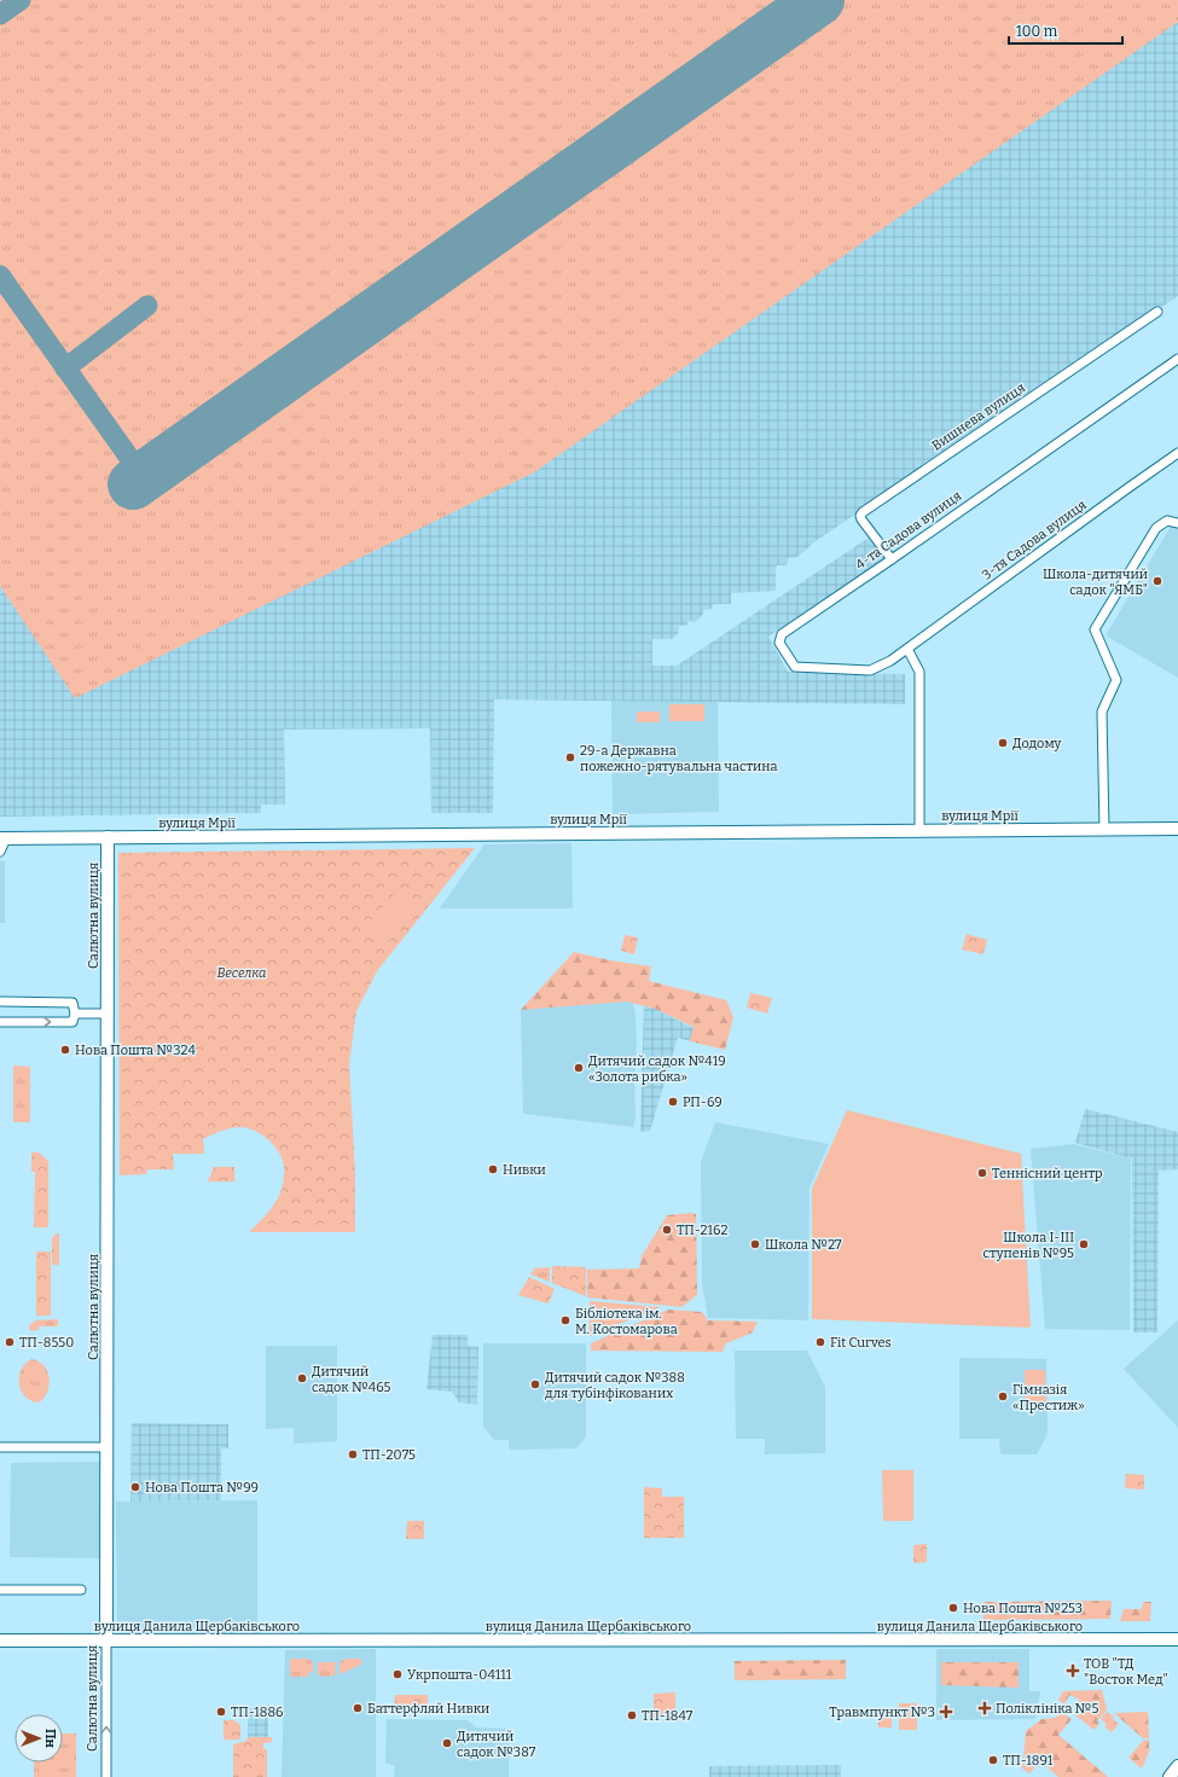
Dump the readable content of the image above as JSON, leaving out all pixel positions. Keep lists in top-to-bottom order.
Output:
{
  "streets": {
    "street": [
      "Вишнева вулиця",
      "4-та Садова вулиця",
      "3-тя Садова вулиця",
      "вулиця Мрії",
      "Салютна вулиця",
      "вулиця Данила Щербаківського"
    ]
  },
  "crossings": [
    ["Вишнева вулиця", "4-та Садова вулиця"],
    ["4-та Садова вулиця", "3-тя Садова вулиця"],
    ["вулиця Мрії", "Салютна вулиця"],
    ["Салютна вулиця", "вулиця Данила Щербаківського"]
  ],
  "parks": ["Веселка"],
  "places": {
    "other": [
      "Школа-дитячий садок \"ЯМБ\"",
      "Додому",
      "29-а Державна пожежно-рятувальна частина",
      "Нова Пошта №324",
      "Дитячий садок №419 «Золота рибка»",
      "РП-69",
      "Нивки",
      "Теннісний центр",
      "ТП-2162",
      "Школа №27",
      "Школа І-ІІІ ступенів №95",
      "Бібліотека ім. М. Костомарова",
      "ТП-8550",
      "Fit Curves",
      "Дитячий садок №465",
      "Дитячий садок №388 для тубінфікованих",
      "Гімназія «Престиж»",
      "ТП-2075",
      "Нова Пошта №99",
      "Нова Пошта №253",
      "Укрпошта-04111",
      "Баттерфляй Нивки",
      "ТП-1886",
      "ТП-1847",
      "Дитячий садок №387",
      "ТП-1891"
    ],
    "health": ["ТОВ \"ТД \"Восток Мед\"", "Поліклініка №5", "Травмпункт №3"]
  },
  "scale_bar": "100 m",
  "north": "right"
}
